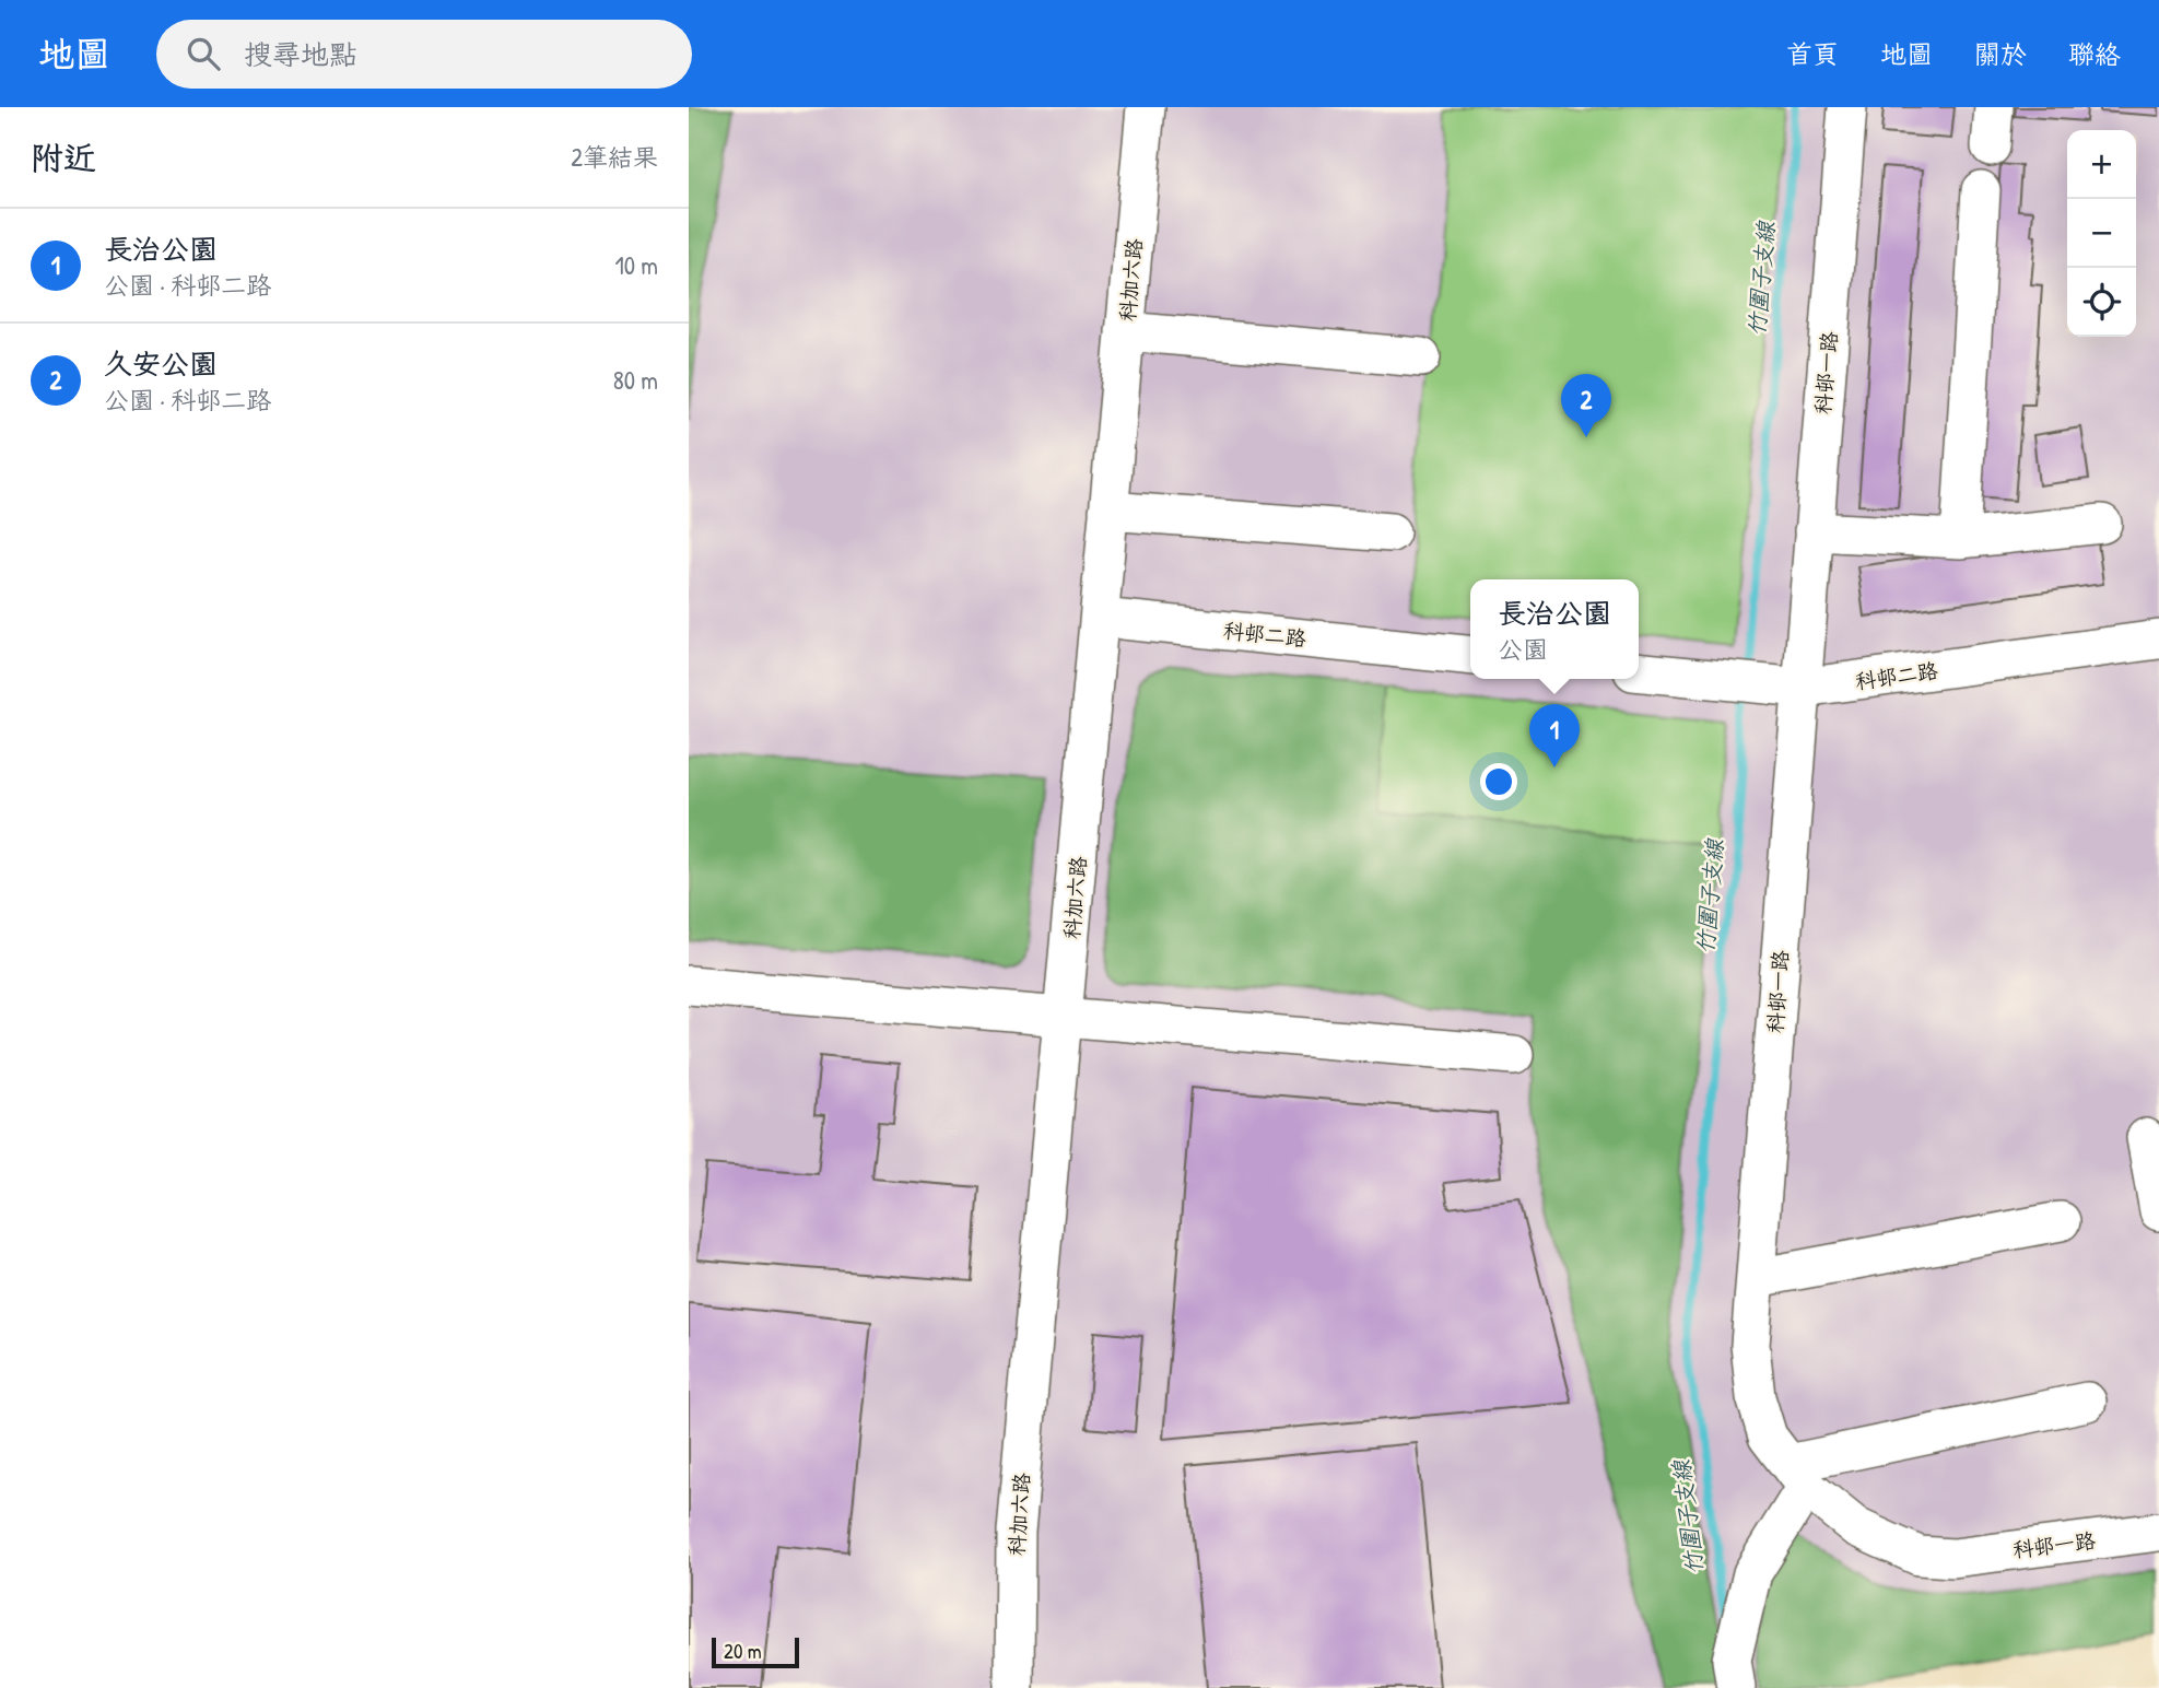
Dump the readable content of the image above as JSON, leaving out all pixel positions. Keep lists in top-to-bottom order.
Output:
{
  "streets": {
    "street": ["科加六路", "科邨一路", "科邨二路"]
  },
  "crossings": [
    ["科加六路", "科邨二路"],
    ["科邨一路", "科邨二路"]
  ],
  "water": ["竹圍子支線"],
  "scale_bar": "20 m",
  "page": {
    "header": "地圖",
    "search": "搜尋地點",
    "nav": [
      "首頁",
      "地圖",
      "關於",
      "聯絡"
    ],
    "heading": ["附近", "2筆結果"],
    "map_buttons": ["+", "−"],
    "list": [
      {
        "mark": "1",
        "name": "長治公園",
        "note": "公園 · 科邨二路",
        "value": "10 m"
      },
      {
        "mark": "2",
        "name": "久安公園",
        "note": "公園 · 科邨二路",
        "value": "80 m"
      }
    ],
    "pins": ["2", "1"],
    "popup": ["長治公園", "公園"],
    "scale": "20 m"
  }
}
